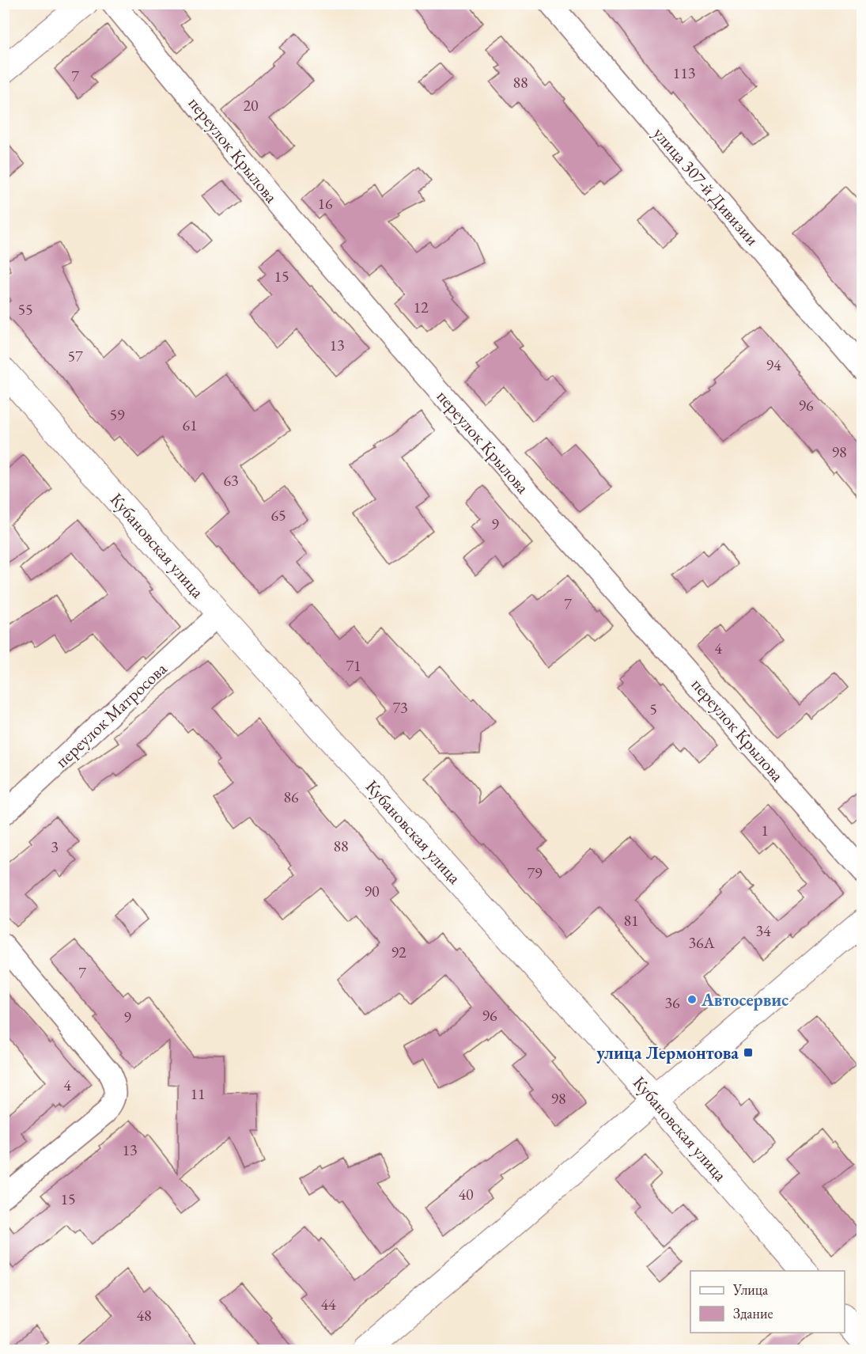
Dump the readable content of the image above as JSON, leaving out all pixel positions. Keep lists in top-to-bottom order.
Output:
{
  "streets": {
    "street": [
      "переулок Крылова",
      "улица 307-й Дивизии",
      "Кубановская улица",
      "переулок Матросова"
    ]
  },
  "crossings": [
    ["Кубановская улица", "переулок Матросова"]
  ],
  "places": {
    "other": ["Автосервис"],
    "transit": ["улица Лермонтова"]
  },
  "house_numbers": [
    "113",
    "7",
    "88",
    "20",
    "16",
    "15",
    "12",
    "55",
    "13",
    "57",
    "94",
    "96",
    "59",
    "61",
    "98",
    "63",
    "65",
    "9",
    "7",
    "4",
    "71",
    "73",
    "5",
    "86",
    "1",
    "88",
    "3",
    "79",
    "90",
    "81",
    "34",
    "36А",
    "92",
    "7",
    "36",
    "96",
    "9",
    "4",
    "11",
    "98",
    "13",
    "40",
    "15",
    "44",
    "48"
  ],
  "legend": ["Улица", "Здание"]
}
